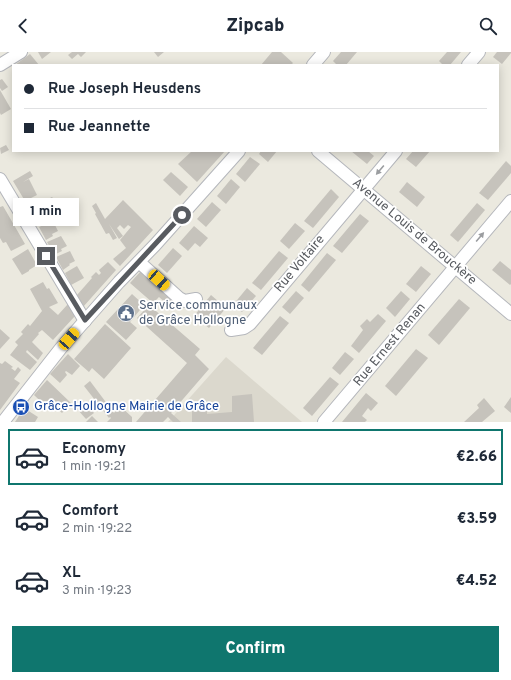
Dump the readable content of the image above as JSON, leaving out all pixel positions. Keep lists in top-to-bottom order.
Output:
{
  "streets": {
    "street": ["Avenue Louis de Brouckère", "Rue Voltaire", "Rue Ernest Renan"]
  },
  "crossings": [
    ["Avenue Louis de Brouckère", "Rue Voltaire"],
    ["Avenue Louis de Brouckère", "Rue Ernest Renan"]
  ],
  "places": {
    "public building": ["Service communaux de Grâce Hollogne"],
    "bus stop": ["Grâce-Hollogne Mairie de Grâce"]
  },
  "page": {
    "header": "Zipcab",
    "banner": ["Rue Joseph Heusdens", "Rue Jeannette"],
    "bubble": "1 min",
    "list": [
      {
        "name": "Economy",
        "note": "1 min · 19:21",
        "value": "€2.66"
      },
      {
        "name": "Comfort",
        "note": "2 min · 19:22",
        "value": "€3.59"
      },
      {
        "name": "XL",
        "note": "3 min · 19:23",
        "value": "€4.52"
      }
    ],
    "buttons": "Confirm"
  }
}
